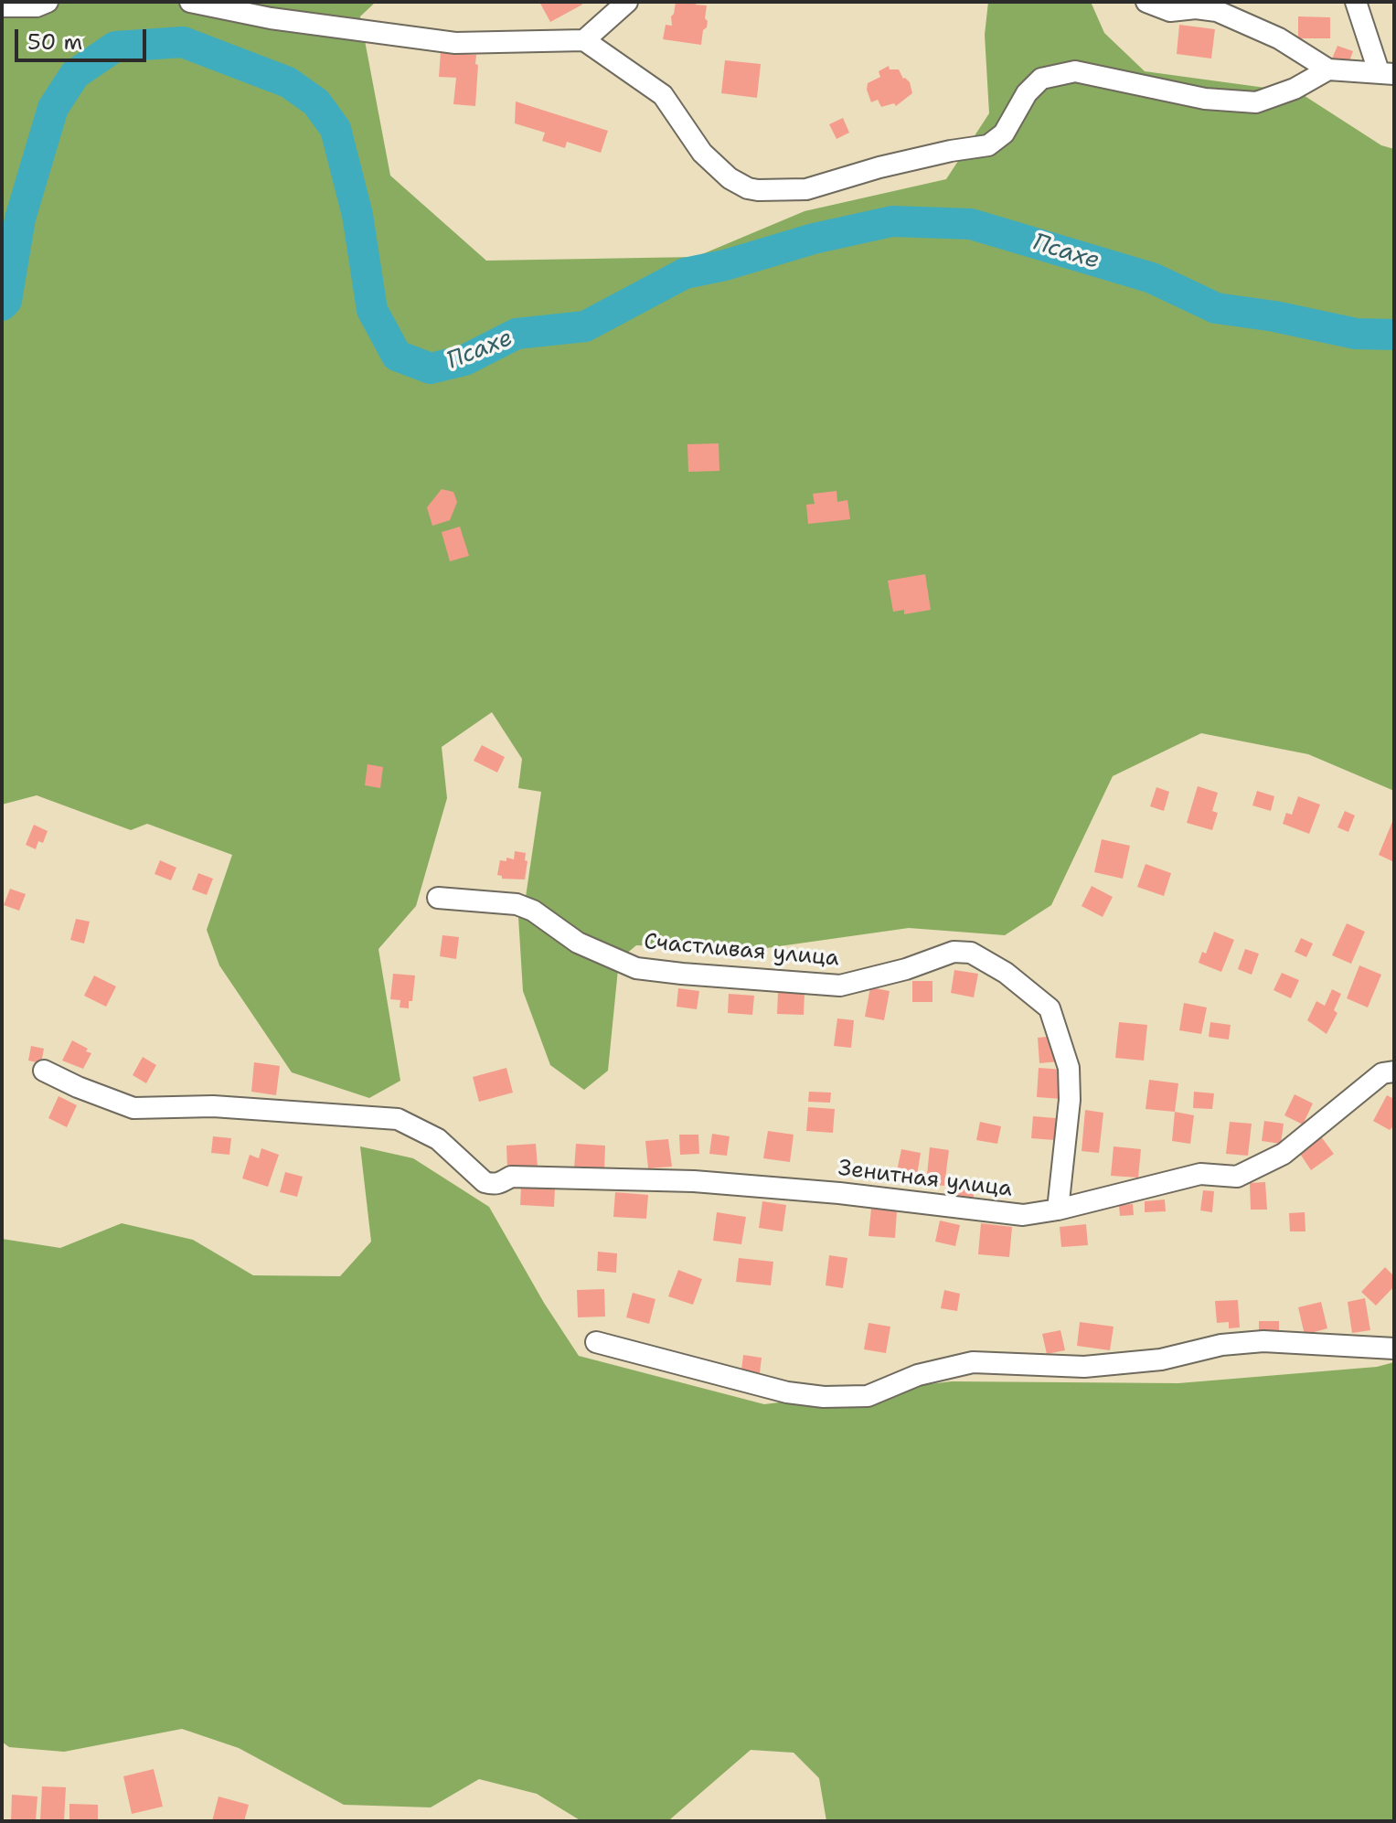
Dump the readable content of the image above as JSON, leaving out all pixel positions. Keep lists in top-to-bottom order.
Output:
{
  "streets": {
    "street": ["Счастливая улица", "Зенитная улица"]
  },
  "crossings": [
    ["Счастливая улица", "Зенитная улица"]
  ],
  "water": ["Псахе"],
  "scale_bar": "50 m"
}
